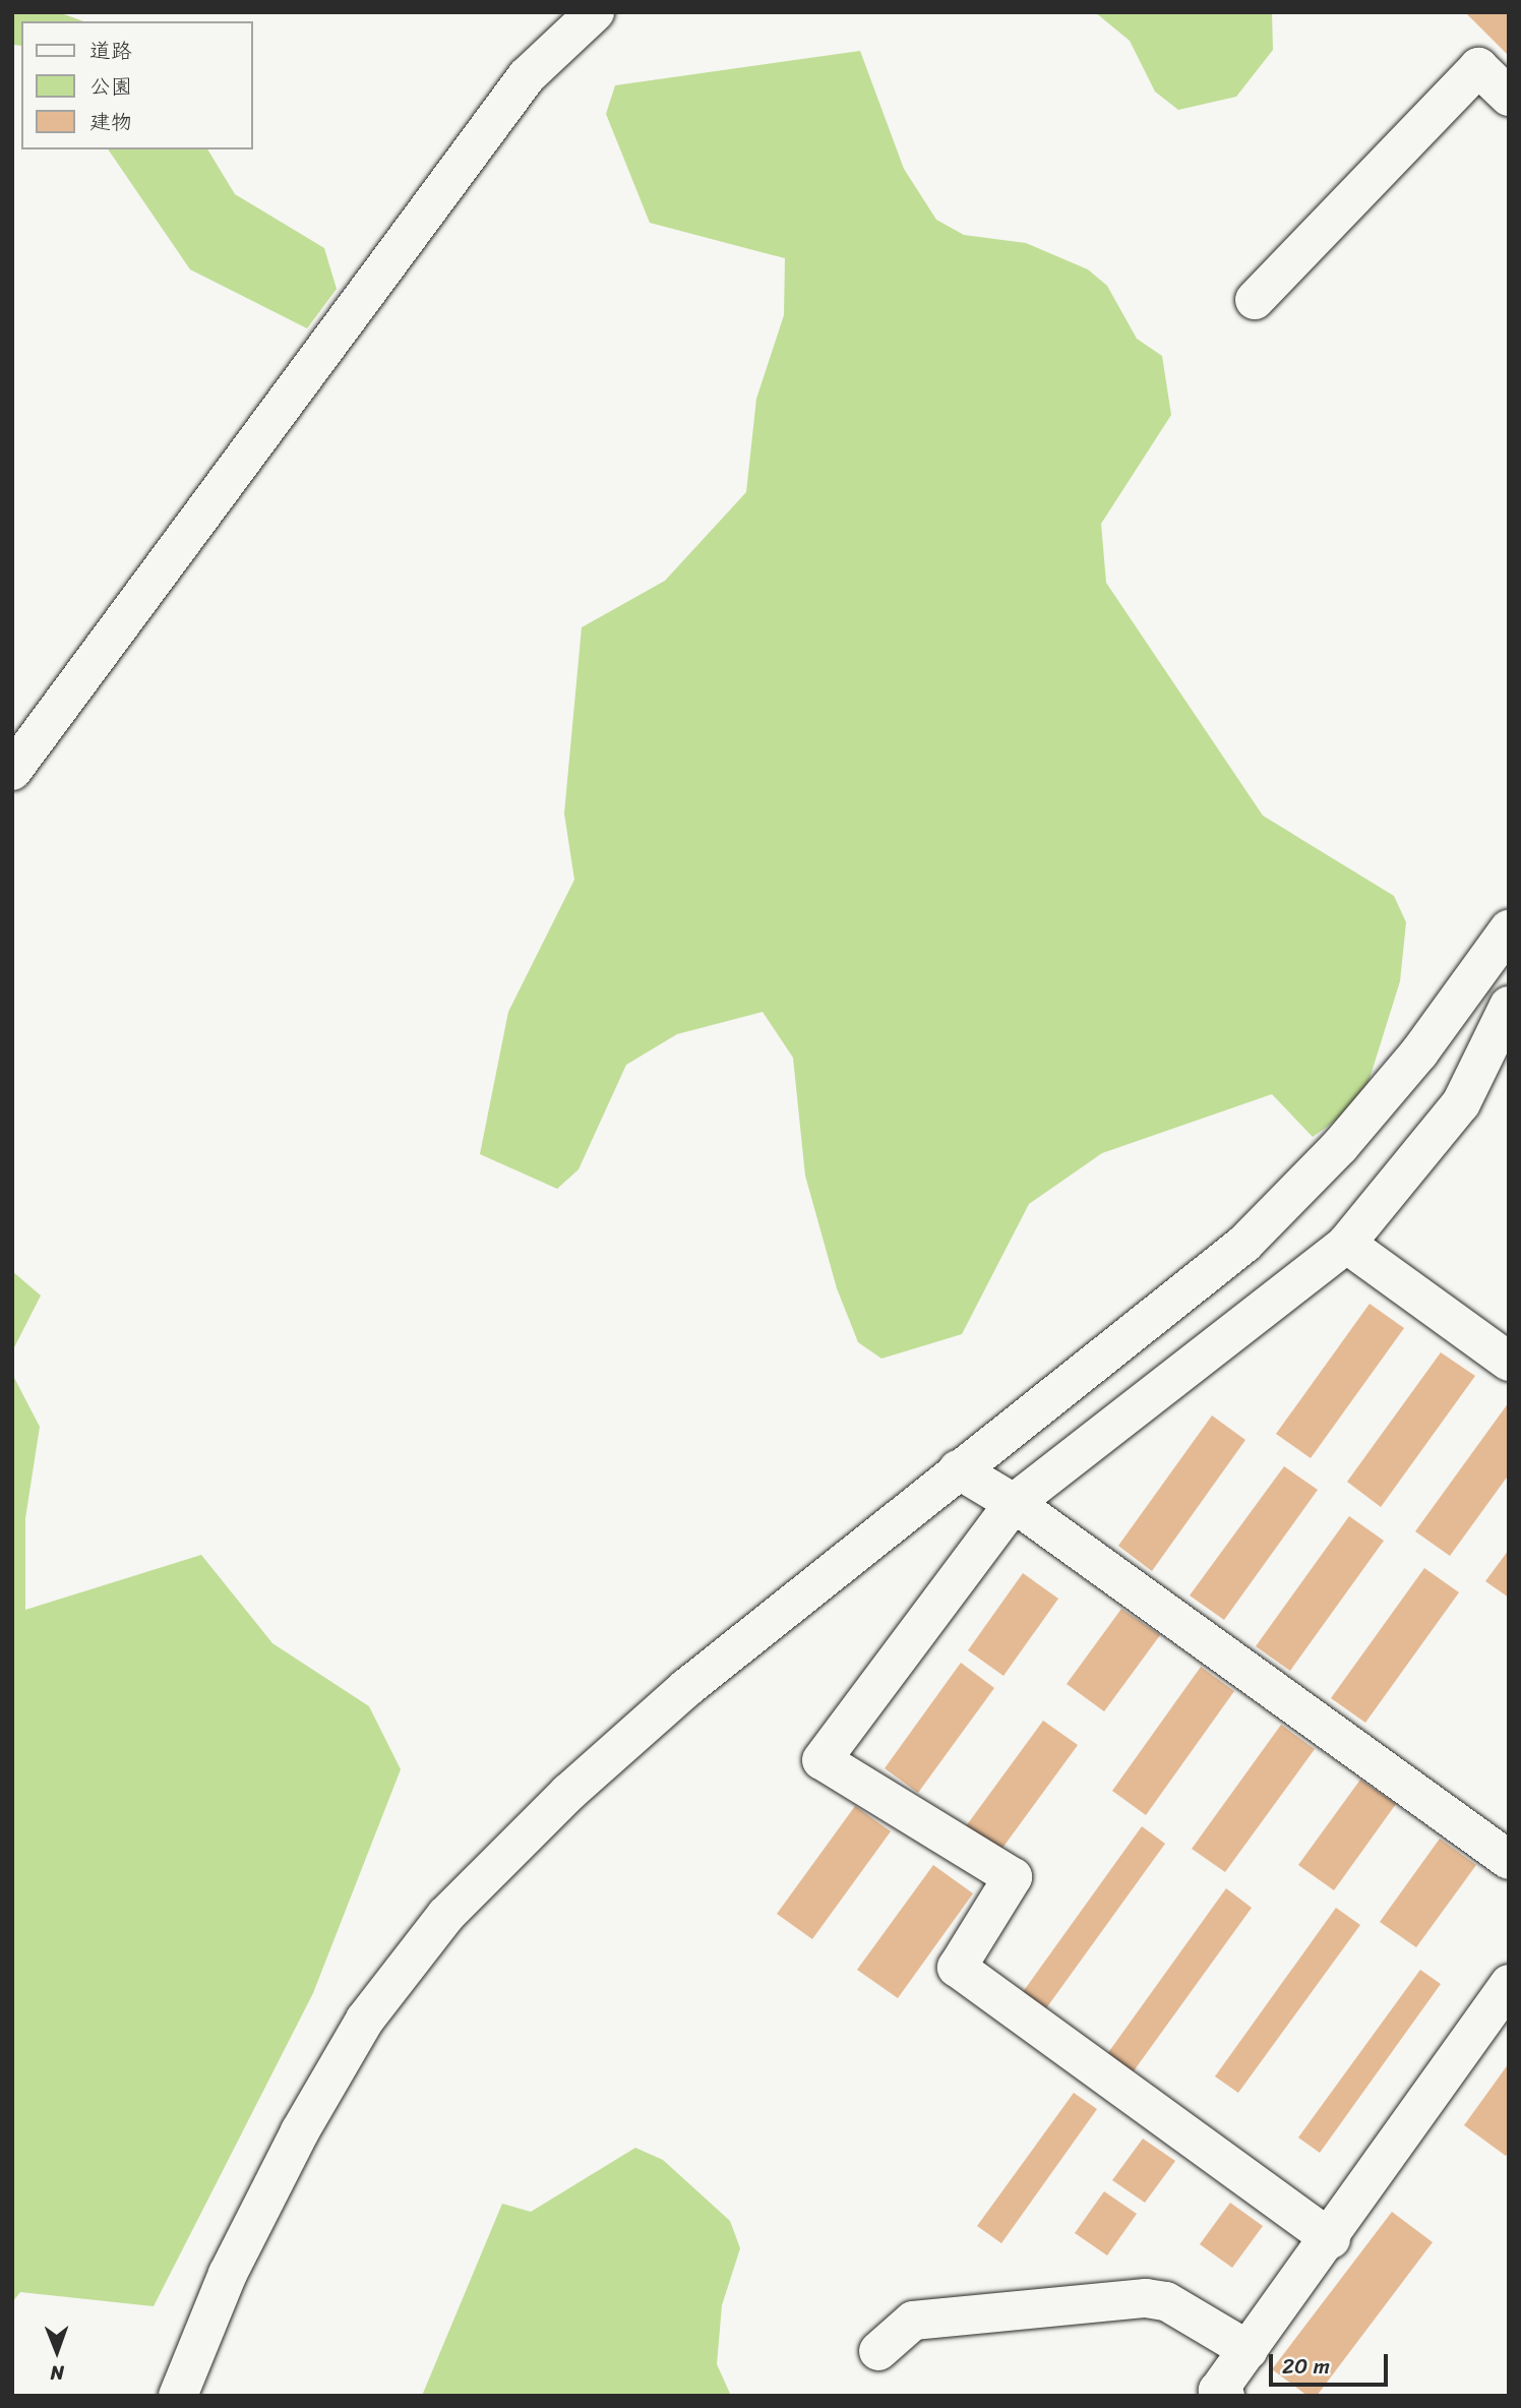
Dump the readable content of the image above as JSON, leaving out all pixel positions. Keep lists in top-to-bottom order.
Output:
{
  "legend": ["道路", "公園", "建物"],
  "scale_bar": "20 m",
  "north": "bottom"
}
